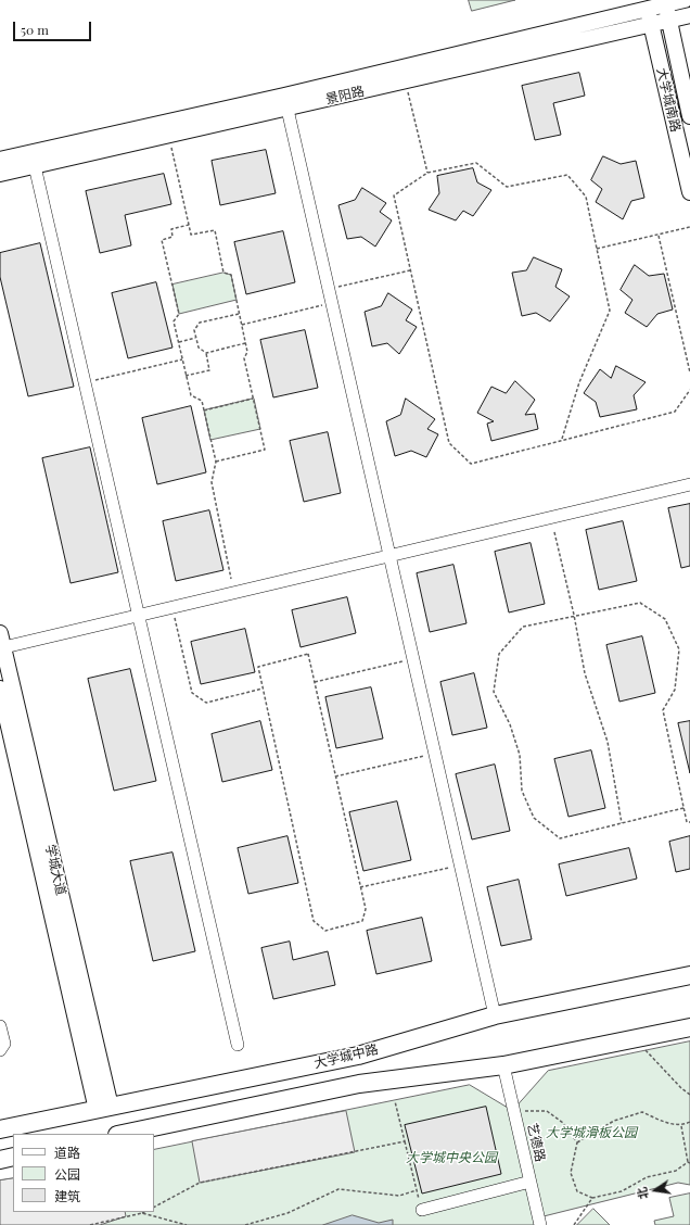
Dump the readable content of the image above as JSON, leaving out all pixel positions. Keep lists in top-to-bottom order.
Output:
{
  "streets": {
    "highway": ["大学城中路"],
    "main road": ["景阳路", "大学城南路", "学城大道"],
    "street": ["艺德路"]
  },
  "crossings": [
    ["景阳路", "大学城南路"],
    ["学城大道", "大学城中路"]
  ],
  "parks": ["大学城滑板公园", "大学城中央公园"],
  "legend": ["道路", "公园", "建筑"],
  "scale_bar": "50 m",
  "north": "left"
}
